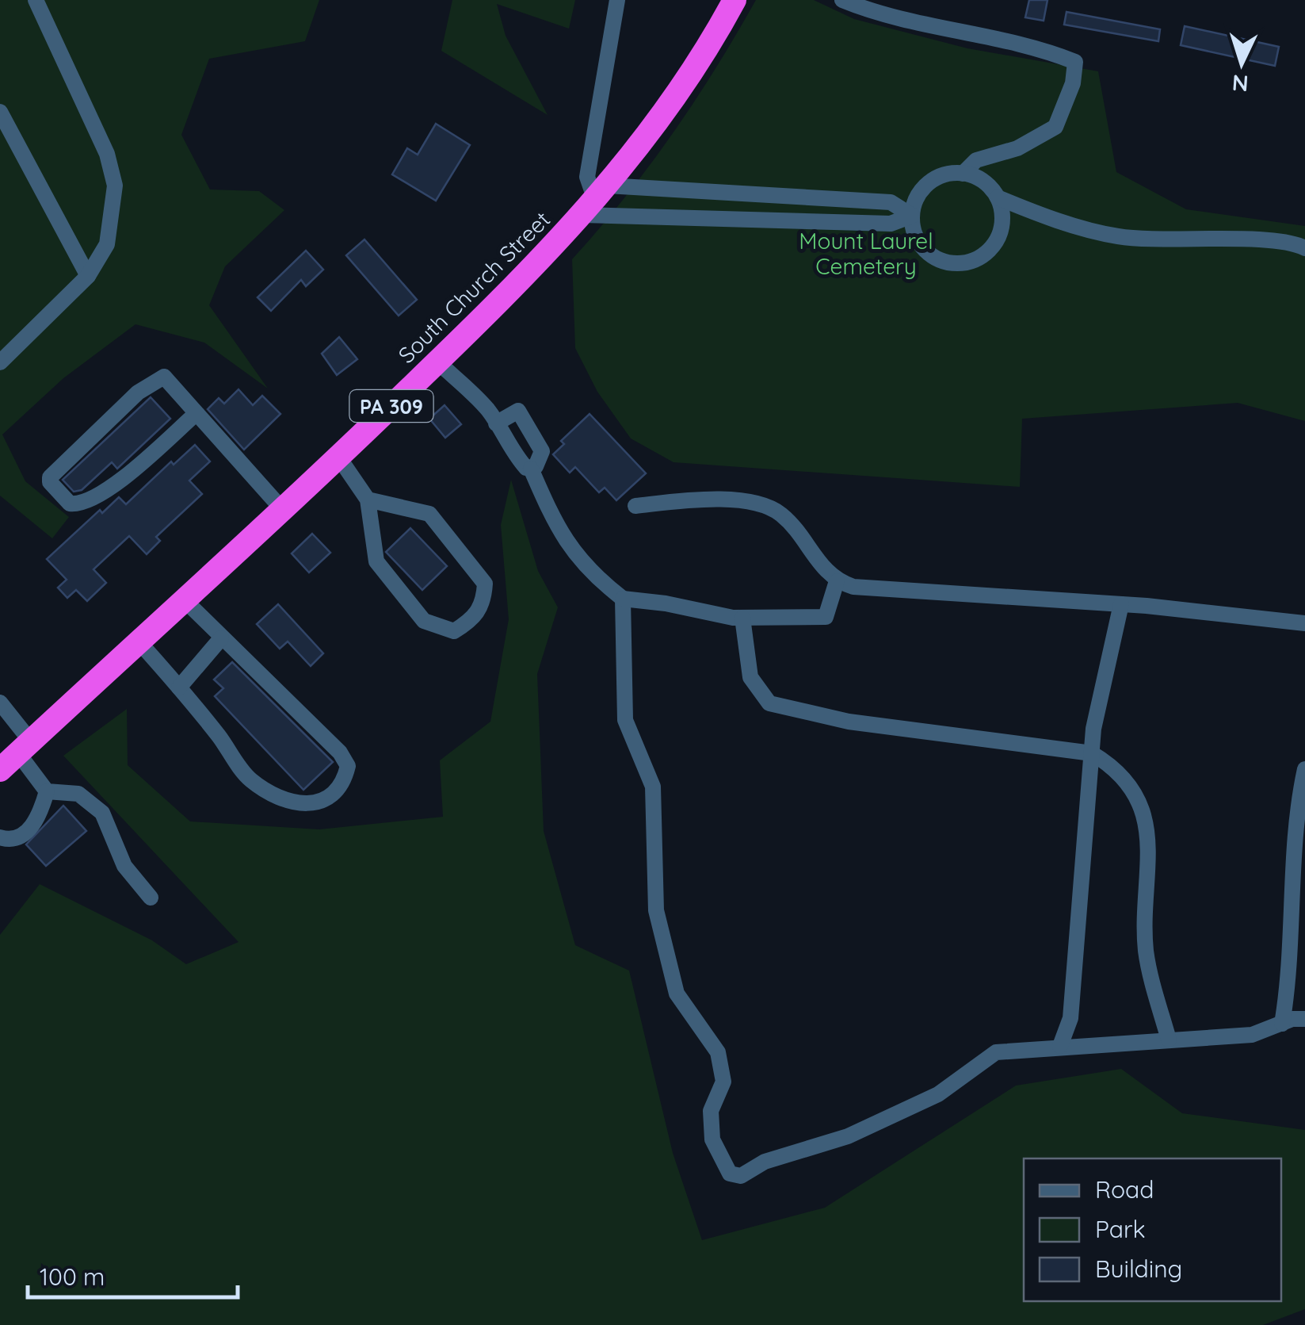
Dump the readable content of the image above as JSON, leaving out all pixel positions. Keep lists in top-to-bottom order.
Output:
{
  "streets": {
    "highway": ["South Church Street", "PA 309"]
  },
  "parks": ["Mount Laurel Cemetery"],
  "legend": ["Road", "Park", "Building"],
  "scale_bar": "100 m",
  "north": "bottom"
}
